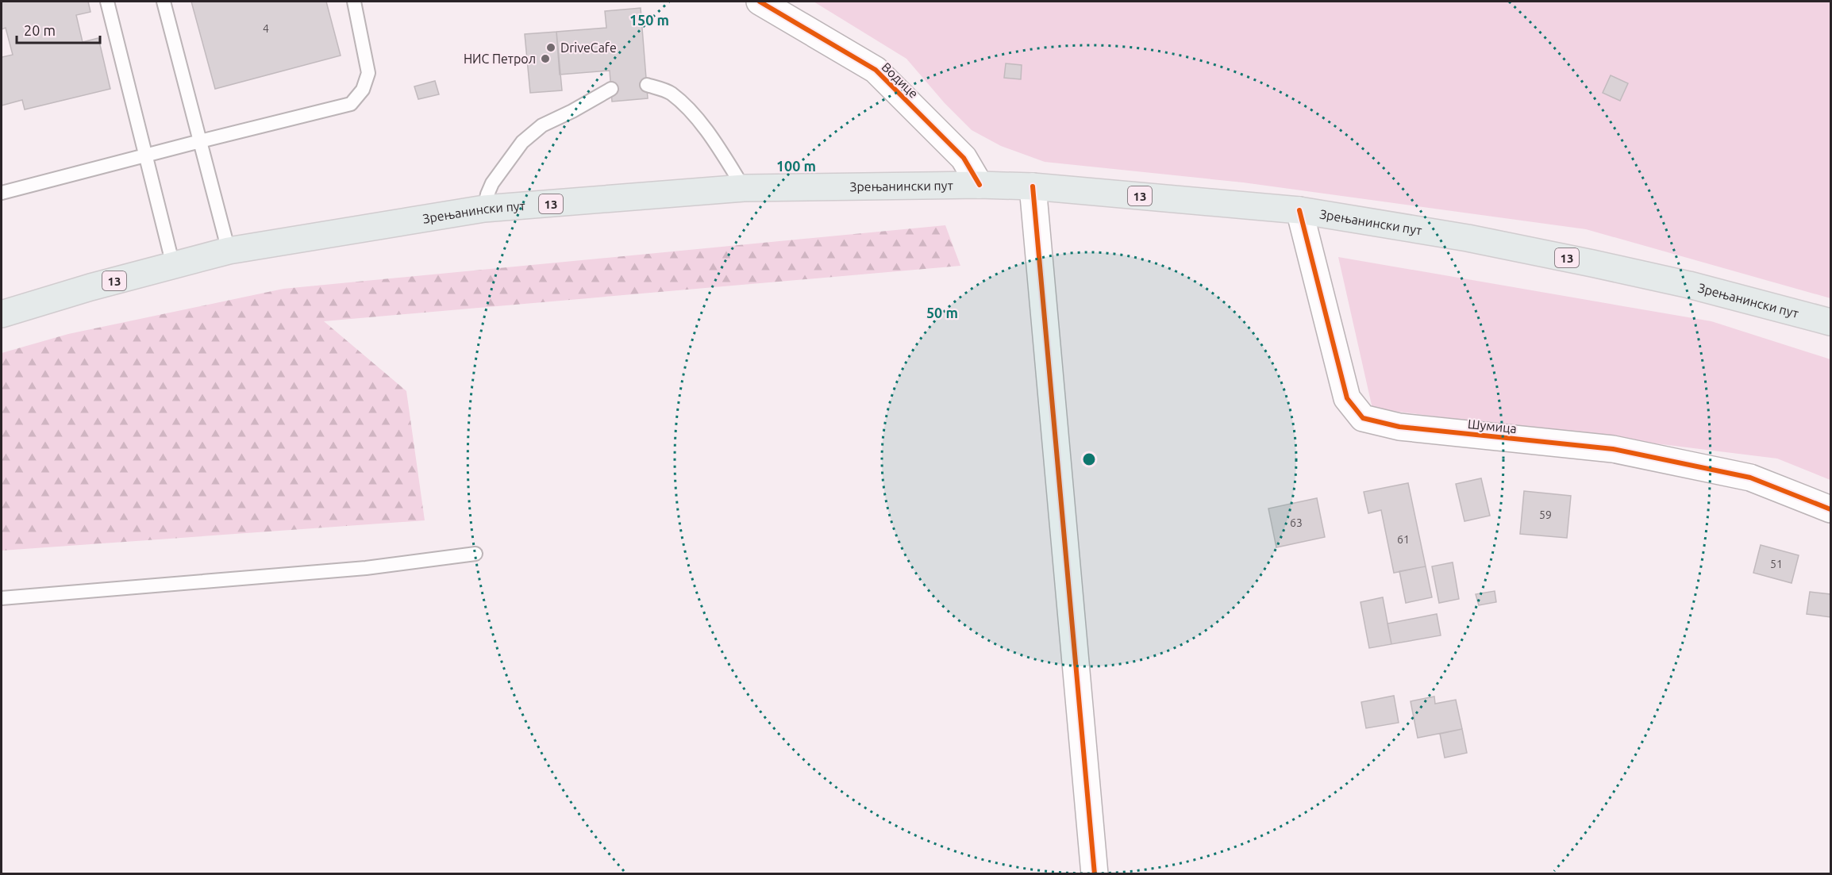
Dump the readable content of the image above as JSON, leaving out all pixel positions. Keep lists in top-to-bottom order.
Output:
{
  "streets": {
    "main road": ["Зрењанински пут", "13"],
    "street": ["Водице", "Шумица"]
  },
  "crossings": [
    ["Водице", "Зрењанински пут"],
    ["Зрењанински пут", "Шумица"]
  ],
  "places": ["DriveCafe", "НИС Петрол"],
  "house_numbers": [
    "4",
    "59",
    "63",
    "61",
    "51"
  ],
  "scale_bar": "20 m",
  "rings": ["150 m", "100 m", "50 m"]
}
